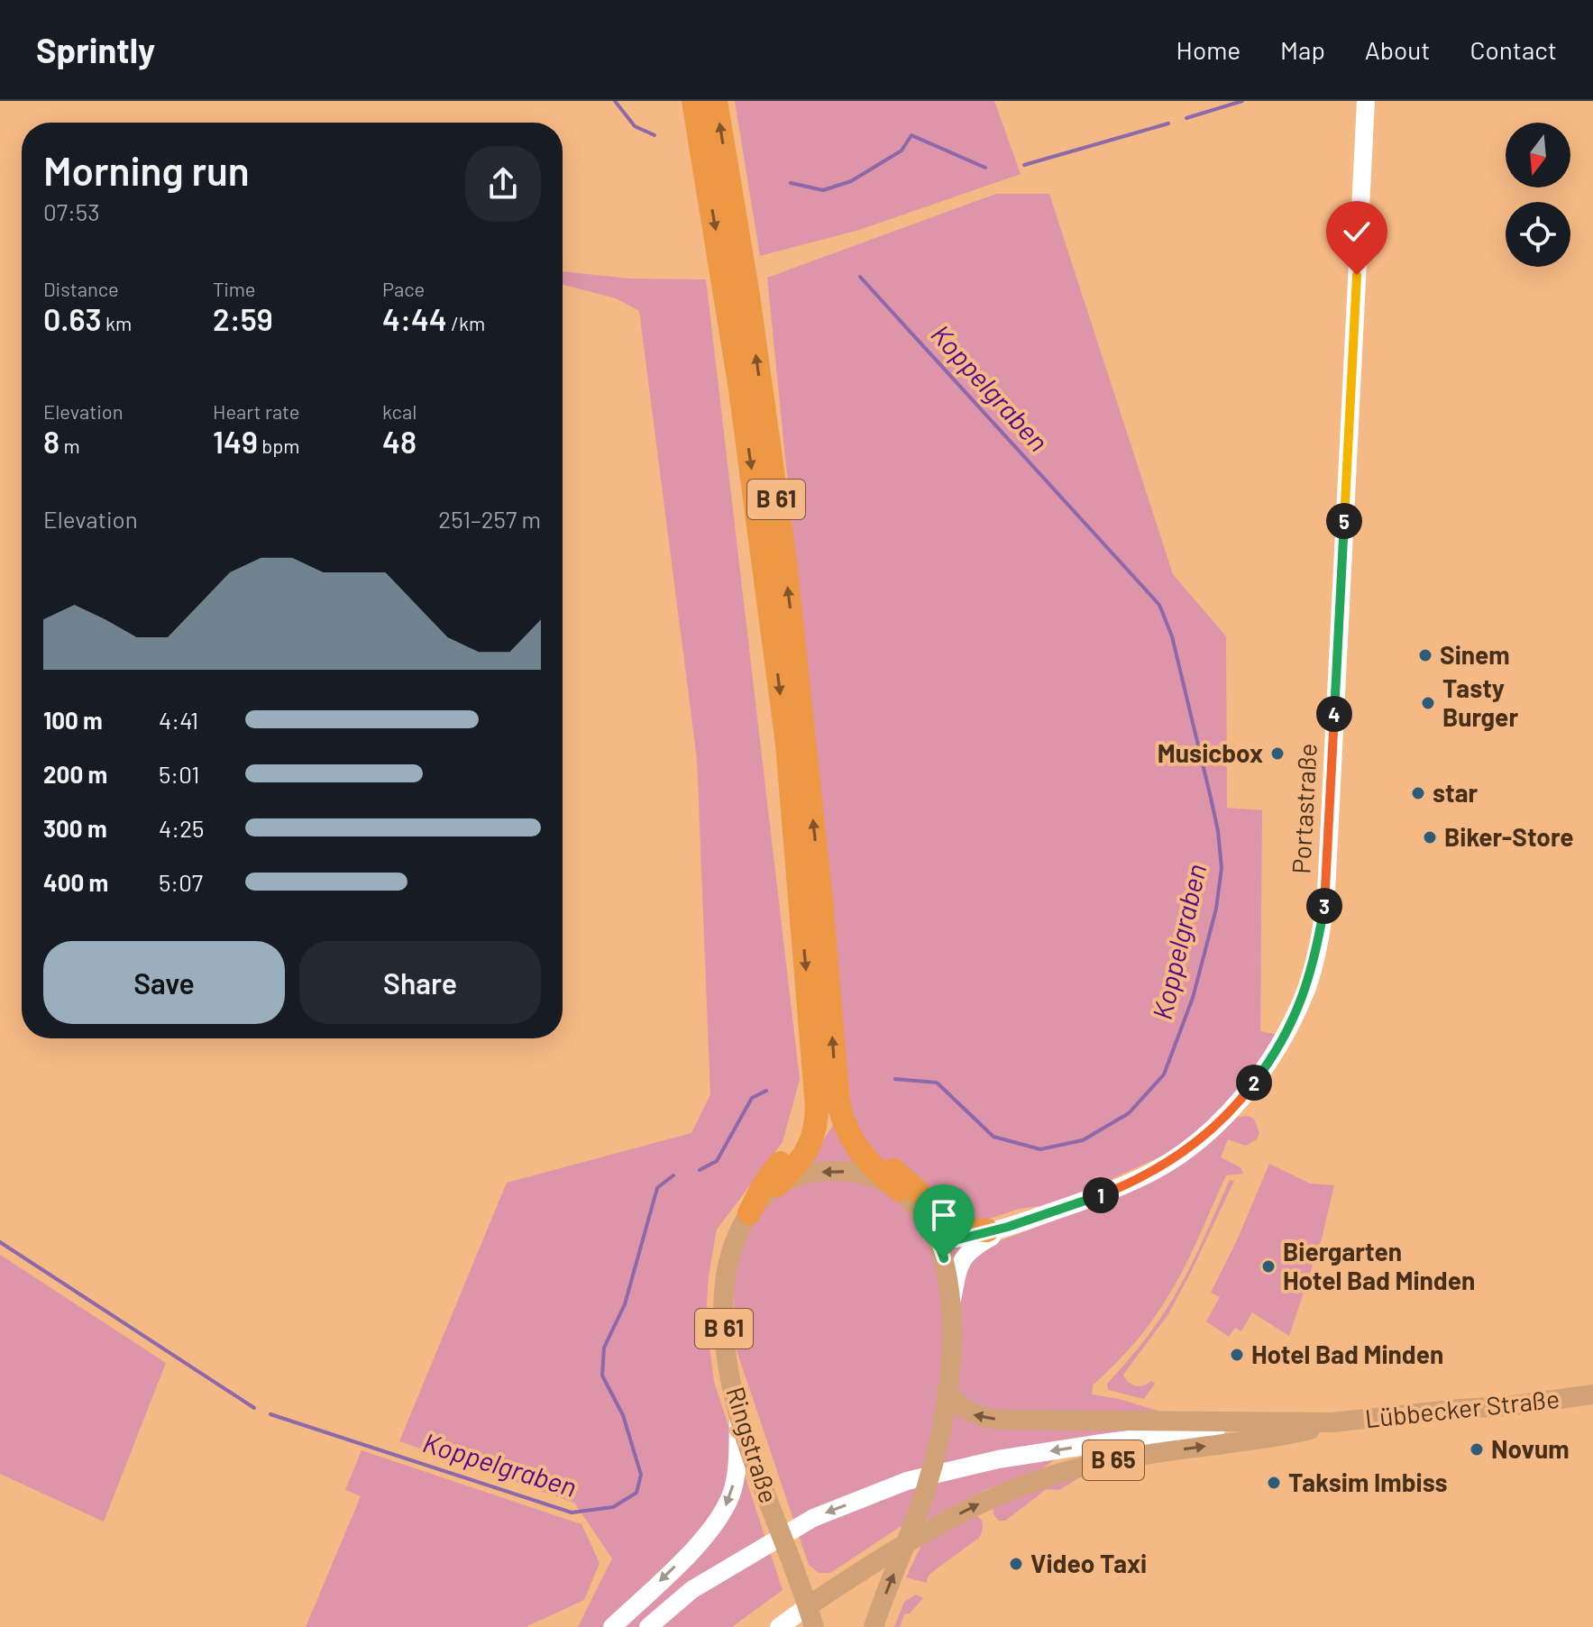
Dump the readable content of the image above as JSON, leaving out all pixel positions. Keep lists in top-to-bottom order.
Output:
{
  "streets": {
    "highway": ["B 61"],
    "main road": [
      "Portastraße",
      "Lübbecker Straße",
      "Ringstraße",
      "B 65"
    ]
  },
  "crossings": [
    ["B 61", "Portastraße"],
    ["B 61", "Lübbecker Straße"],
    ["B 61", "Ringstraße"],
    ["B 61", "B 65"],
    ["Lübbecker Straße", "Ringstraße"],
    ["Lübbecker Straße", "B 65"]
  ],
  "water": ["Koppelgraben"],
  "places": [
    "Sinem",
    "Tasty Burger",
    "Musicbox",
    "star",
    "Biker-Store",
    "Biergarten Hotel Bad Minden",
    "Hotel Bad Minden",
    "Novum",
    "Taksim Imbiss",
    "Video Taxi"
  ],
  "north": "bottom",
  "page": {
    "header": "Sprintly",
    "nav": [
      "Home",
      "Map",
      "About",
      "Contact"
    ],
    "heading": ["Morning run", "07:53"],
    "stats": [
      ["Distance", "0.63 km"],
      ["Time", "2:59"],
      ["Pace", "4:44 /km"],
      ["Elevation", "8 m"],
      ["Heart rate", "149 bpm"],
      ["kcal", "48"]
    ],
    "chart": ["Elevation", "251–257 m"],
    "pins": [
      "5",
      "4",
      "3",
      "2",
      "1"
    ],
    "list": [
      {
        "name": "100 m",
        "note": "4:41"
      },
      {
        "name": "200 m",
        "note": "5:01"
      },
      {
        "name": "300 m",
        "note": "4:25"
      },
      {
        "name": "400 m",
        "note": "5:07"
      }
    ],
    "buttons": ["Save", "Share"]
  }
}
